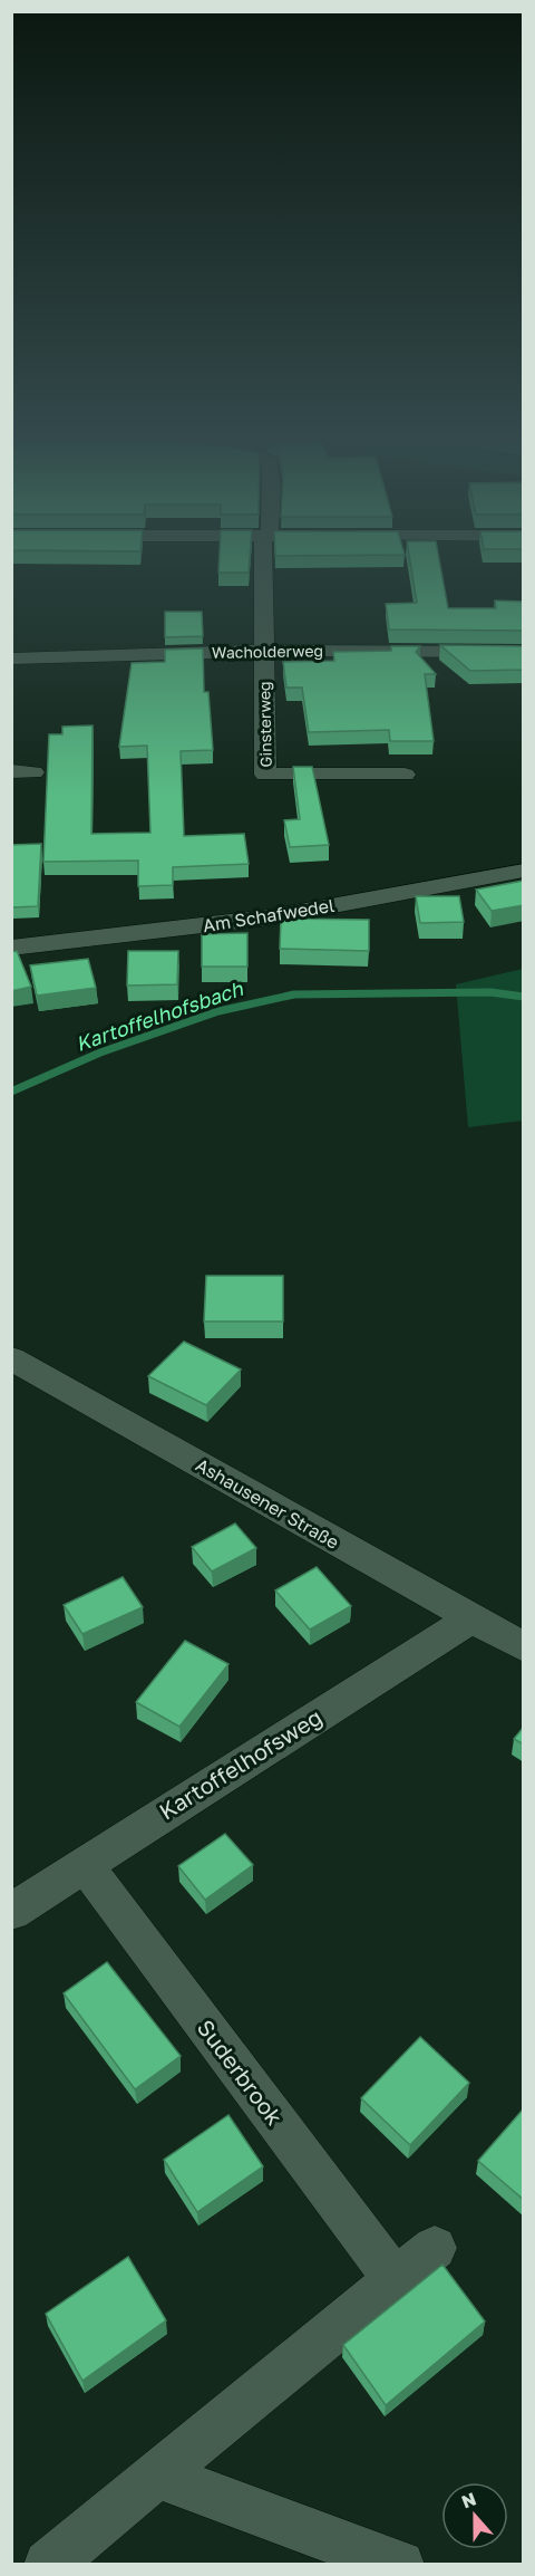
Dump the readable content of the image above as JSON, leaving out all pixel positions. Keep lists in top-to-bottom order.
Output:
{
  "streets": {
    "street": [
      "Wacholderweg",
      "Ginsterweg",
      "Am Schafwedel",
      "Ashausener Straße",
      "Kartoffelhofsweg",
      "Suderbrook"
    ]
  },
  "crossings": [
    ["Wacholderweg", "Ginsterweg"],
    ["Ashausener Straße", "Kartoffelhofsweg"],
    ["Kartoffelhofsweg", "Suderbrook"]
  ],
  "water": ["Kartoffelhofsbach"],
  "north": "top"
}
